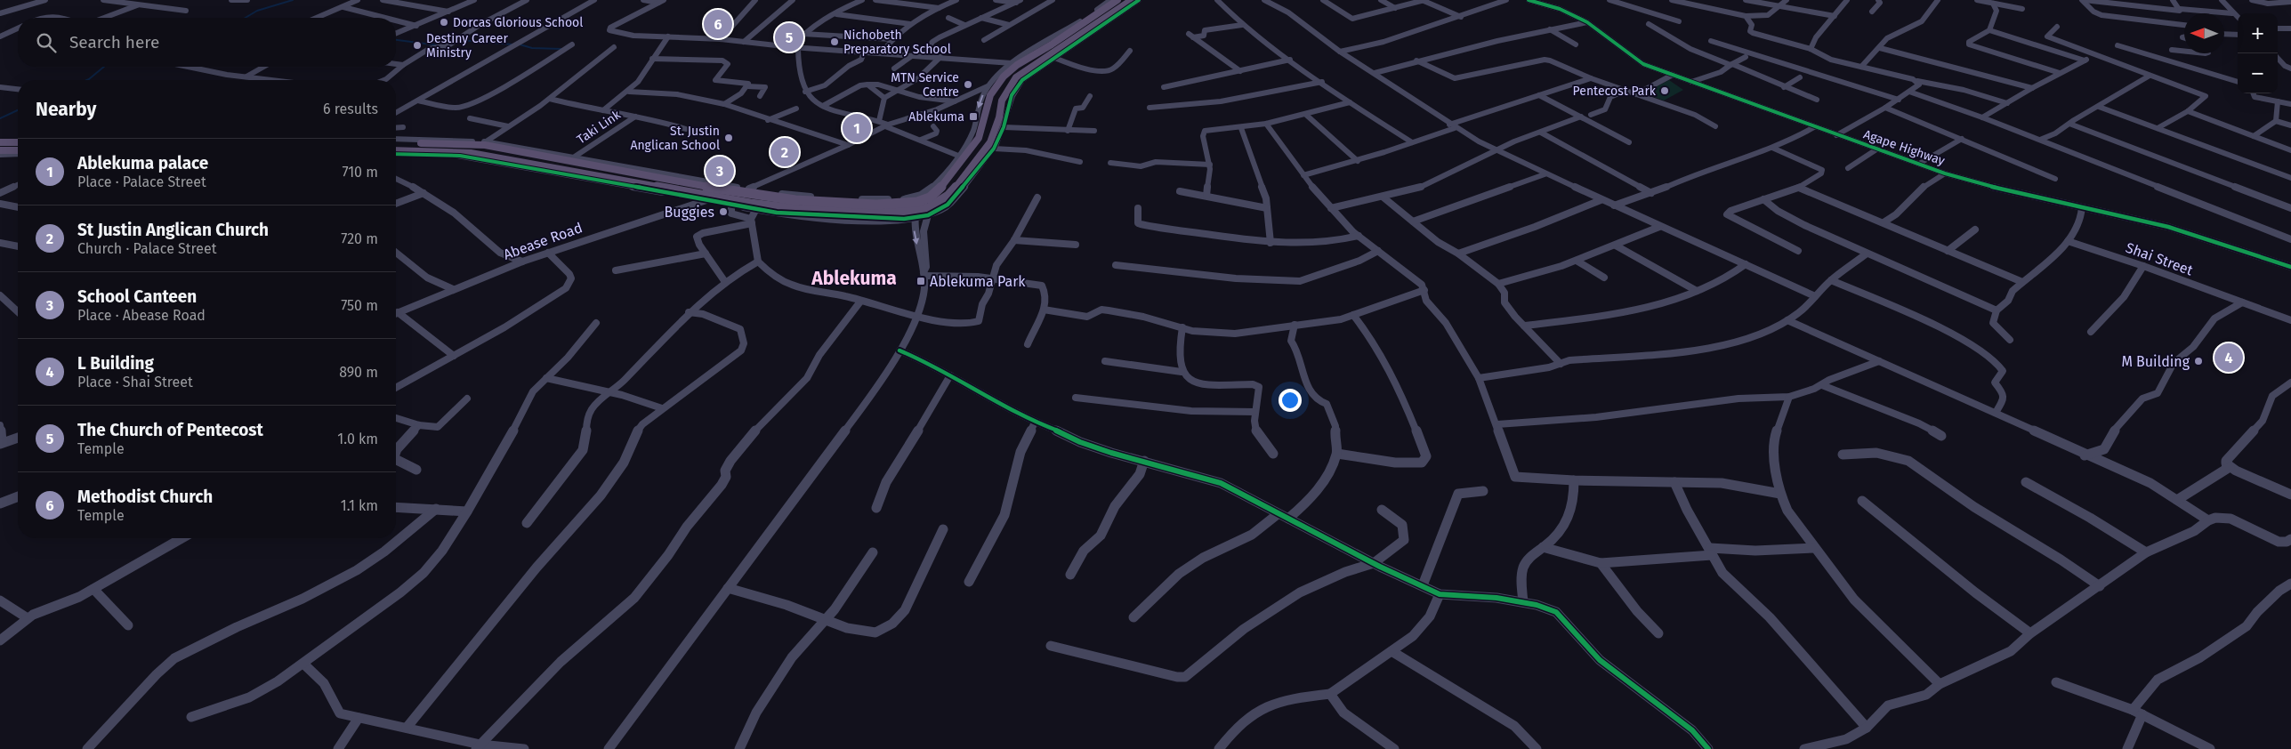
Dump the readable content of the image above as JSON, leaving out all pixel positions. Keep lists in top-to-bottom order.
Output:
{
  "streets": {
    "street": [
      "Taki Link",
      "Agape Highway",
      "Abease Road",
      "Shai Street"
    ]
  },
  "districts": ["Ablekuma"],
  "places": {
    "other": [
      "Dorcas Glorious School",
      "Nichobeth Preparatory School",
      "Destiny Career Ministry",
      "MTN Service Centre",
      "Pentecost Park",
      "St. Justin Anglican School",
      "Buggies",
      "M Building"
    ],
    "transit": ["Ablekuma", "Ablekuma Park"]
  },
  "north": "left",
  "page": {
    "pins": [
      "6",
      "5",
      "1",
      "2",
      "3",
      "4"
    ],
    "map_buttons": ["+", "−"],
    "search": "Search here",
    "heading": ["Nearby", "6 results"],
    "list": [
      {
        "mark": "1",
        "name": "Ablekuma palace",
        "note": "Place · Palace Street",
        "value": "710 m"
      },
      {
        "mark": "2",
        "name": "St Justin Anglican Church",
        "note": "Church · Palace Street",
        "value": "720 m"
      },
      {
        "mark": "3",
        "name": "School Canteen",
        "note": "Place · Abease Road",
        "value": "750 m"
      },
      {
        "mark": "4",
        "name": "L Building",
        "note": "Place · Shai Street",
        "value": "890 m"
      },
      {
        "mark": "5",
        "name": "The Church of Pentecost",
        "note": "Temple",
        "value": "1.0 km"
      },
      {
        "mark": "6",
        "name": "Methodist Church",
        "note": "Temple",
        "value": "1.1 km"
      }
    ]
  }
}
